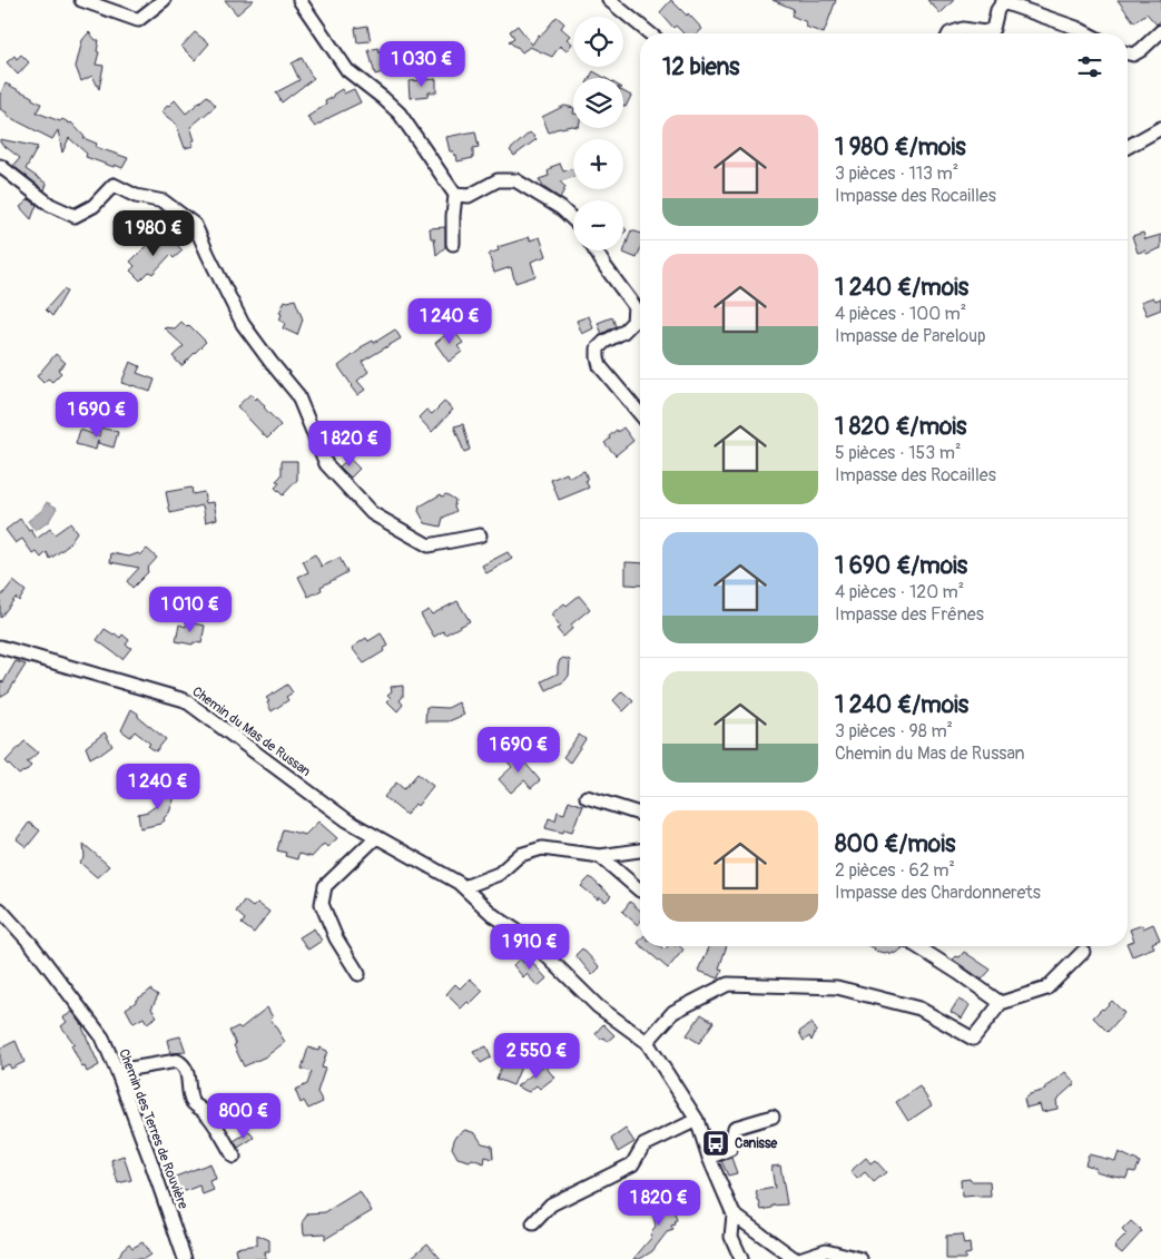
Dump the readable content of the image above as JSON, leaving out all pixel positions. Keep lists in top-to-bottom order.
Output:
{
  "streets": {
    "street": ["Chemin du Mas de Russan", "Chemin des Terres de Rouvière"]
  },
  "places": {
    "bus stop": ["Canisse"]
  },
  "page": {
    "map_buttons": ["+", "−"],
    "heading": "12 biens",
    "price": [
      "1 030 €",
      "1 980 €",
      "1 240 €",
      "1 690 €",
      "1 820 €",
      "1 010 €",
      "1 690 €",
      "1 240 €",
      "1 910 €",
      "2 550 €",
      "800 €",
      "1 820 €"
    ],
    "list": [
      {
        "name": "1 980 €/mois",
        "note": "3 pièces · 113 m² · Impasse des Rocailles"
      },
      {
        "name": "1 240 €/mois",
        "note": "4 pièces · 100 m² · Impasse de Pareloup"
      },
      {
        "name": "1 820 €/mois",
        "note": "5 pièces · 153 m² · Impasse des Rocailles"
      },
      {
        "name": "1 690 €/mois",
        "note": "4 pièces · 120 m² · Impasse des Frênes"
      },
      {
        "name": "1 240 €/mois",
        "note": "3 pièces · 98 m² · Chemin du Mas de Russan"
      },
      {
        "name": "800 €/mois",
        "note": "2 pièces · 62 m² · Impasse des Chardonnerets"
      }
    ]
  }
}
